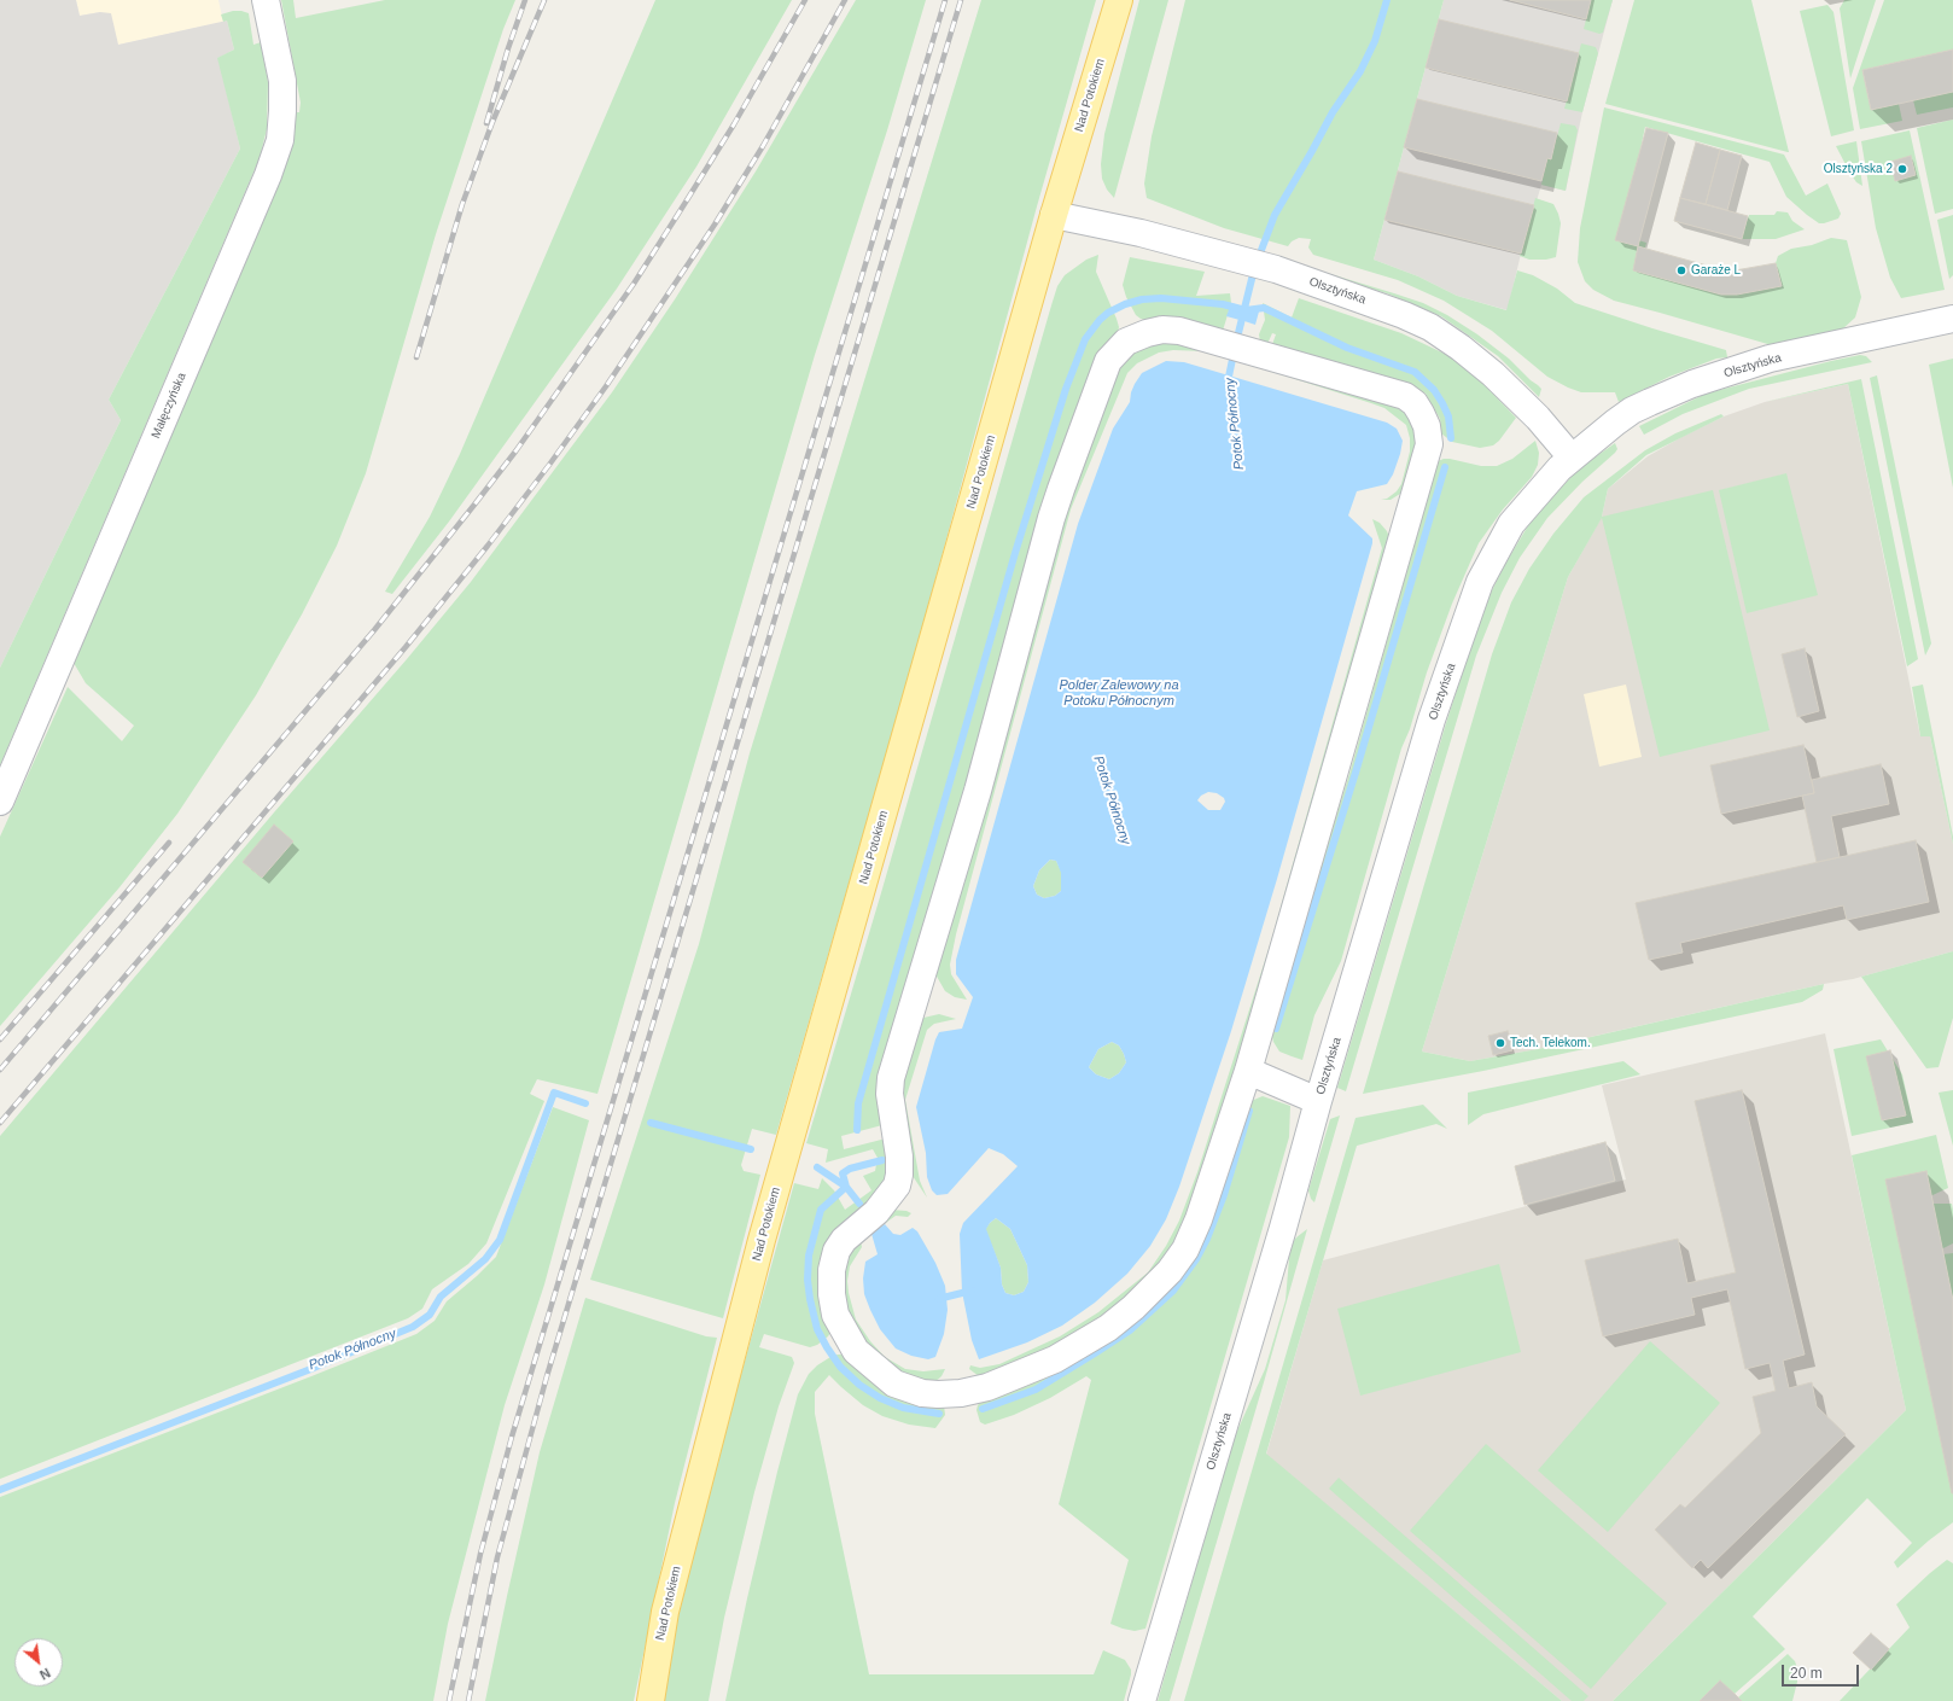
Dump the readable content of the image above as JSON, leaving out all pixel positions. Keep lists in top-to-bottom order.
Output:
{
  "streets": {
    "main road": ["Nad Potokiem"],
    "street": ["Olsztyńska", "Małęczyńska"]
  },
  "crossings": [
    ["Nad Potokiem", "Olsztyńska"]
  ],
  "water": ["Potok Północny", "Polder Zalewowy na Potoku Północnym"],
  "places": ["Olsztyńska 2", "Garaże L", "Tech. Telekom."],
  "scale_bar": "20 m",
  "north": "bottom right"
}
